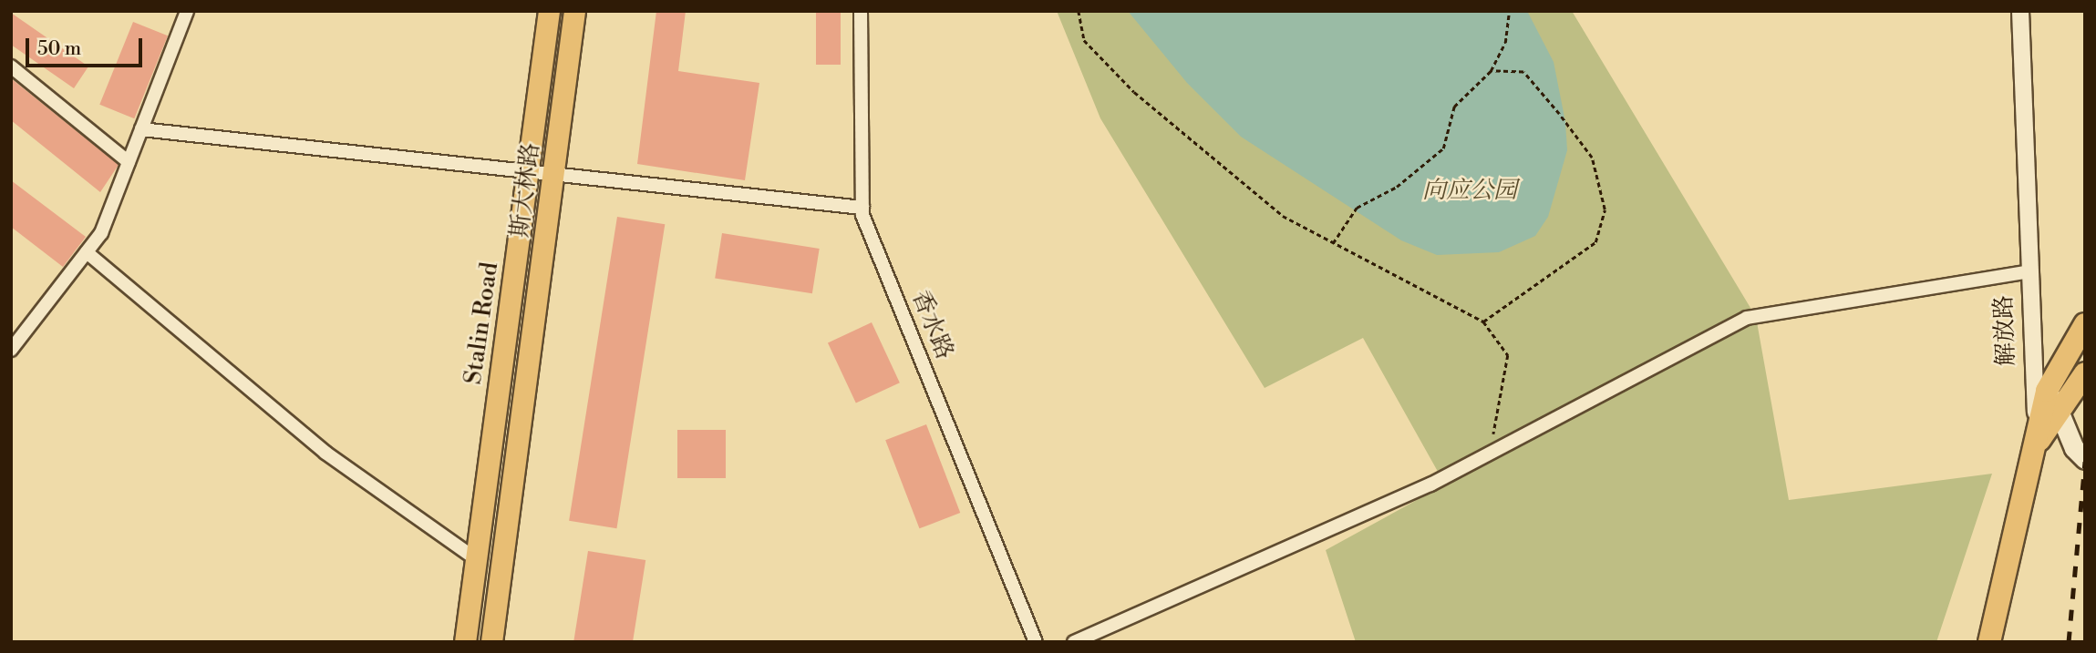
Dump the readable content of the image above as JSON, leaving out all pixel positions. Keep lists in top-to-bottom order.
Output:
{
  "streets": {
    "highway": ["解放路"],
    "main road": ["斯大林路", "Stalin Road"],
    "street": ["香水路"]
  },
  "parks": ["向应公园"],
  "scale_bar": "50 m"
}
